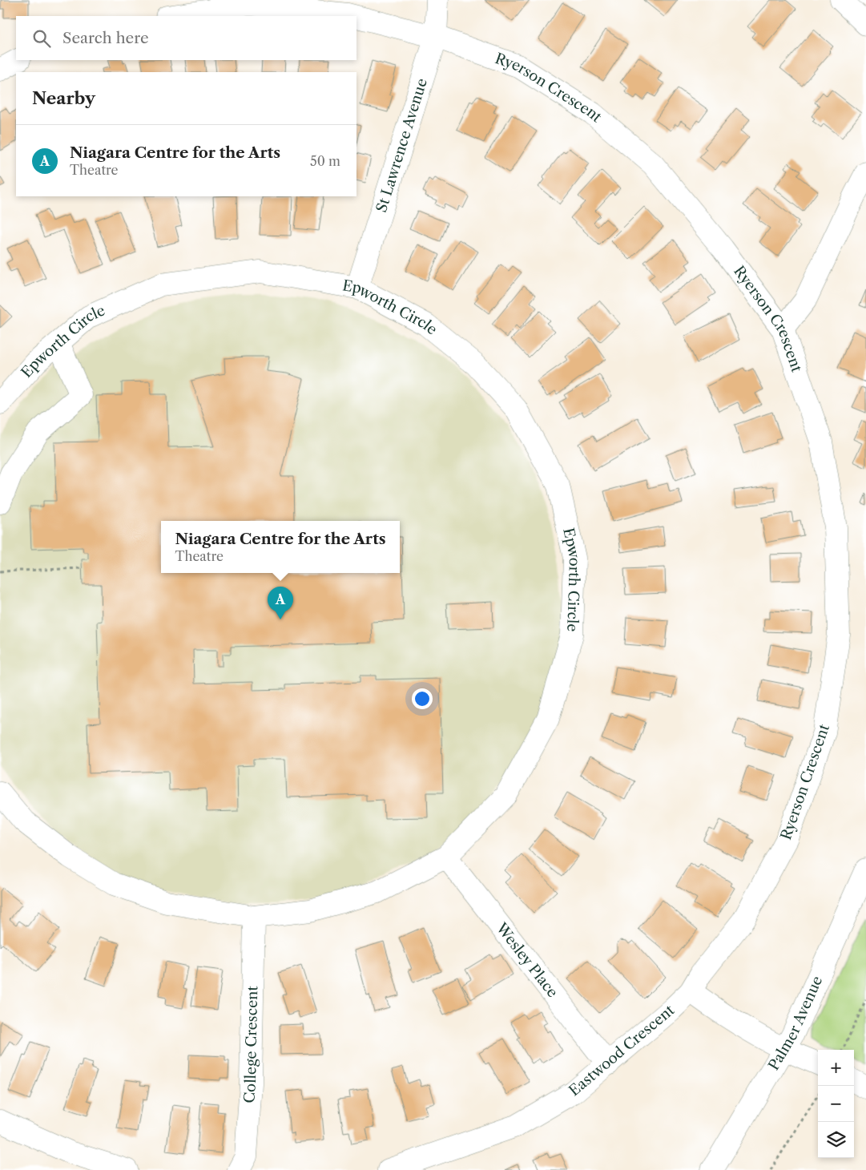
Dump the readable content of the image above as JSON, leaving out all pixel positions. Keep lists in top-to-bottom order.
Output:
{
  "streets": {
    "street": [
      "Ryerson Crescent",
      "St Lawrence Avenue",
      "Epworth Circle",
      "Wesley Place",
      "Palmer Avenue",
      "College Crescent",
      "Eastwood Crescent"
    ]
  },
  "crossings": [
    ["Ryerson Crescent", "St Lawrence Avenue"],
    ["Ryerson Crescent", "Eastwood Crescent"],
    ["St Lawrence Avenue", "Epworth Circle"],
    ["Epworth Circle", "Wesley Place"],
    ["Epworth Circle", "College Crescent"],
    ["Wesley Place", "Eastwood Crescent"]
  ],
  "page": {
    "search": "Search here",
    "heading": "Nearby",
    "list": [
      {
        "mark": "A",
        "name": "Niagara Centre for the Arts",
        "note": "Theatre",
        "value": "50 m"
      }
    ],
    "popup": ["Niagara Centre for the Arts", "Theatre"],
    "pins": "A",
    "map_buttons": ["+", "−"]
  }
}
